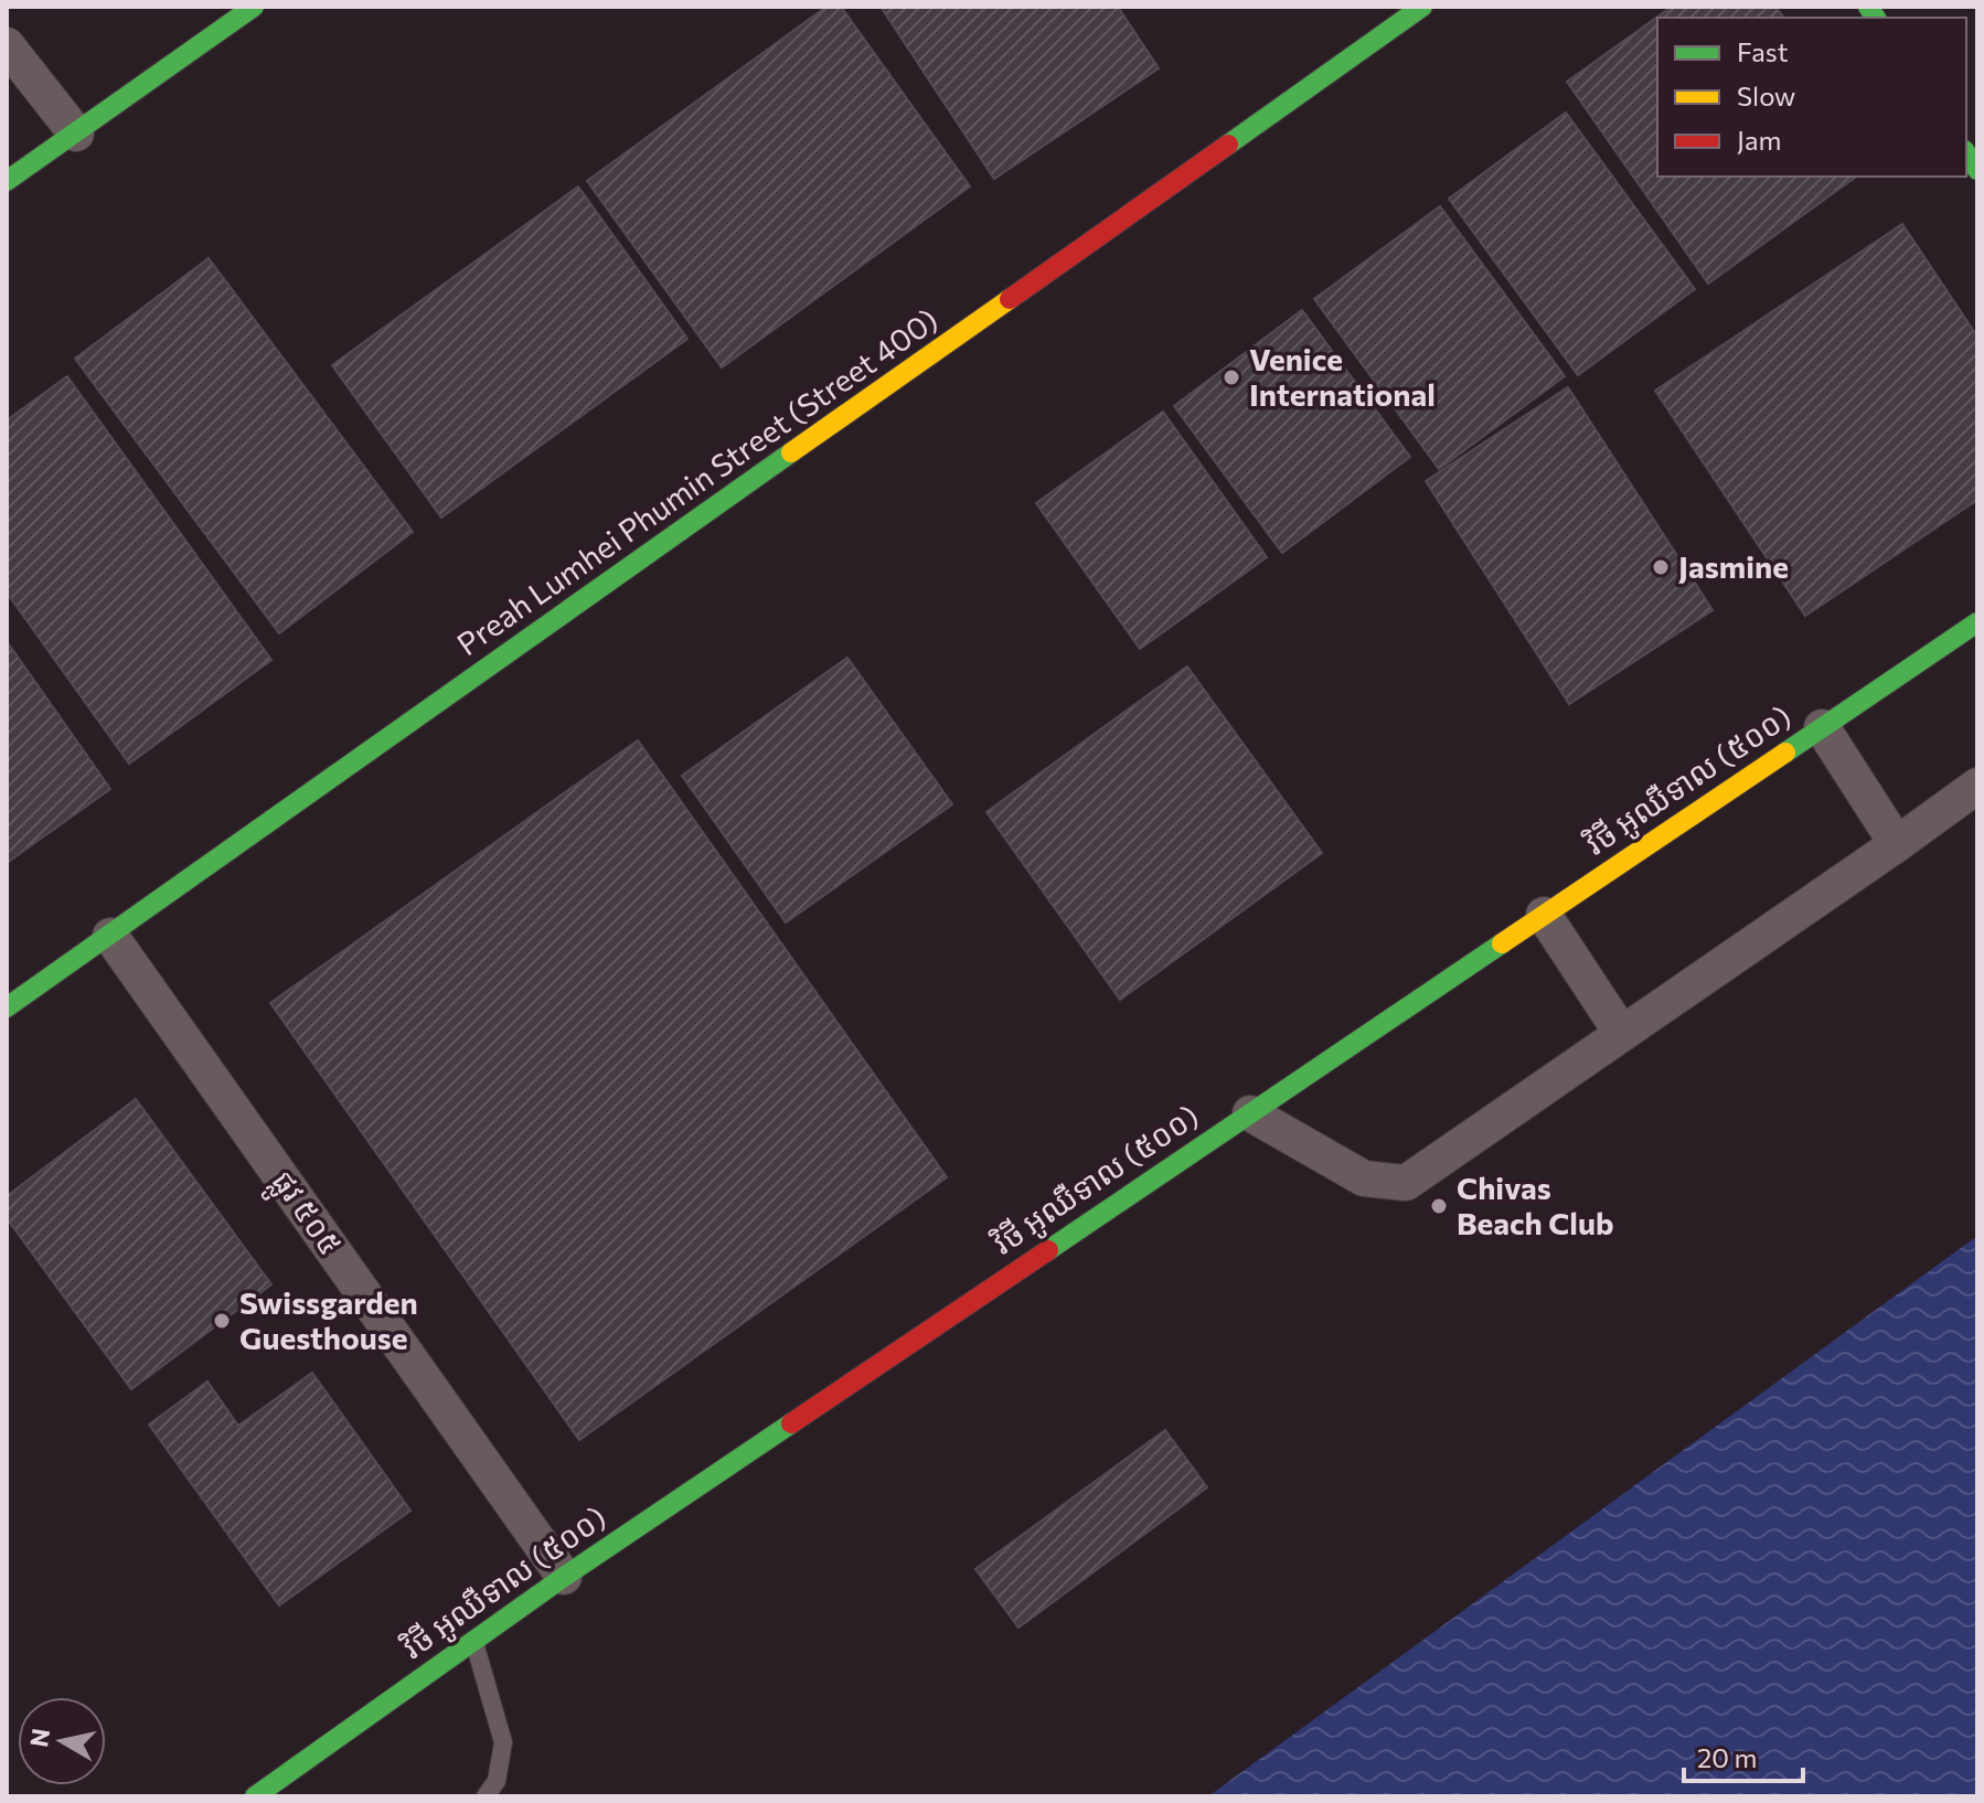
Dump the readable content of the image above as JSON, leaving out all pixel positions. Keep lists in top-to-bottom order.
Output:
{
  "streets": {
    "street": ["Preah Lumhei Phumin Street (Street 400)", "វិថី អូឈឺទាល (៥០០)", "ផ្លូវ ៥០៥"]
  },
  "crossings": [
    ["Preah Lumhei Phumin Street (Street 400)", "ផ្លូវ ៥០៥"],
    ["វិថី អូឈឺទាល (៥០០)", "ផ្លូវ ៥០៥"]
  ],
  "places": [
    "Venice International",
    "Jasmine",
    "Chivas Beach Club",
    "Swissgarden Guesthouse"
  ],
  "legend": ["Fast", "Slow", "Jam"],
  "scale_bar": "20 m",
  "north": "left"
}
